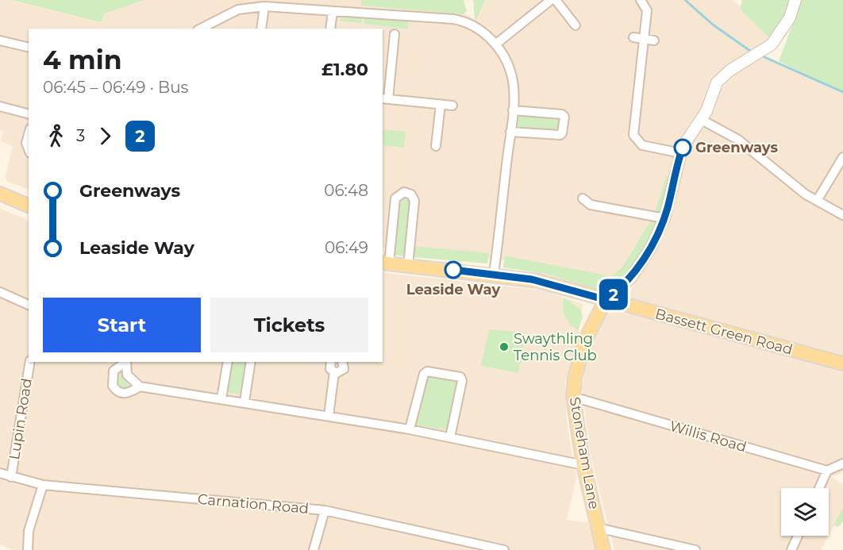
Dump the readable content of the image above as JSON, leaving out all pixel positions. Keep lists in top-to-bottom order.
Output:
{
  "streets": {
    "main road": ["Bassett Green Road", "Stoneham Lane"],
    "street": ["Lupin Road", "Willis Road", "Carnation Road"]
  },
  "crossings": [
    ["Bassett Green Road", "Stoneham Lane"],
    ["Lupin Road", "Carnation Road"],
    ["Willis Road", "Stoneham Lane"]
  ],
  "places": ["Greenways", "Leaside Way", "Swaythling Tennis Club"],
  "lines": ["bus line 2"],
  "page": {
    "on_map": "2",
    "heading": ["4 min", "06:45 – 06:49 · Bus", "£1.80"],
    "legs": ["3", "2"],
    "list": [
      {
        "name": "Greenways",
        "value": "06:48"
      },
      {
        "name": "Leaside Way",
        "value": "06:49"
      }
    ],
    "buttons": ["Start", "Tickets"]
  }
}
